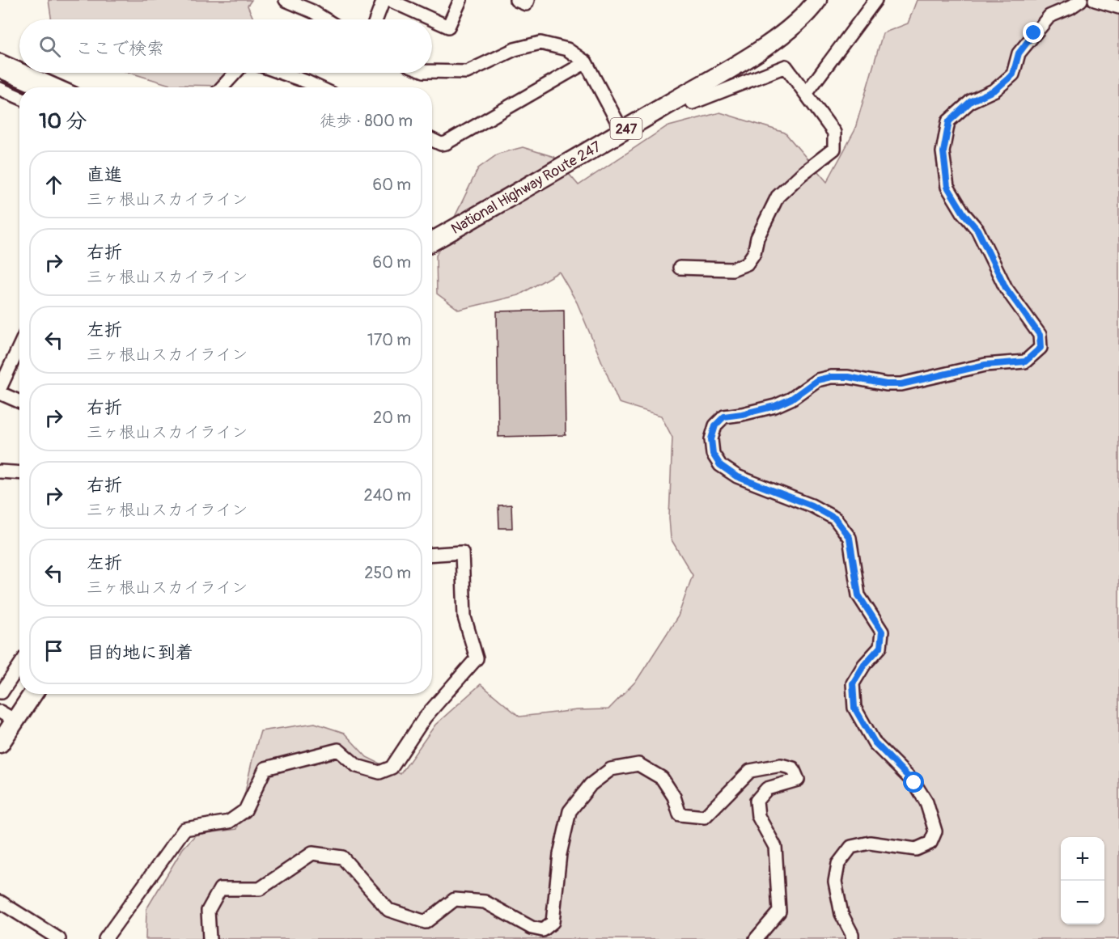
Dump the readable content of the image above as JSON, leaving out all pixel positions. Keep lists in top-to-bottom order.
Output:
{
  "streets": {
    "highway": ["247", "National Highway Route 247"]
  },
  "page": {
    "search": "ここで検索",
    "heading": ["10 分", "徒歩 · 800 m"],
    "list": [
      ["直進", "三ヶ根山スカイライン", "60 m"],
      ["右折", "三ヶ根山スカイライン", "60 m"],
      ["左折", "三ヶ根山スカイライン", "170 m"],
      ["右折", "三ヶ根山スカイライン", "20 m"],
      ["右折", "三ヶ根山スカイライン", "240 m"],
      ["左折", "三ヶ根山スカイライン", "250 m"],
      "目的地に到着"
    ],
    "map_buttons": ["+", "−"]
  }
}
